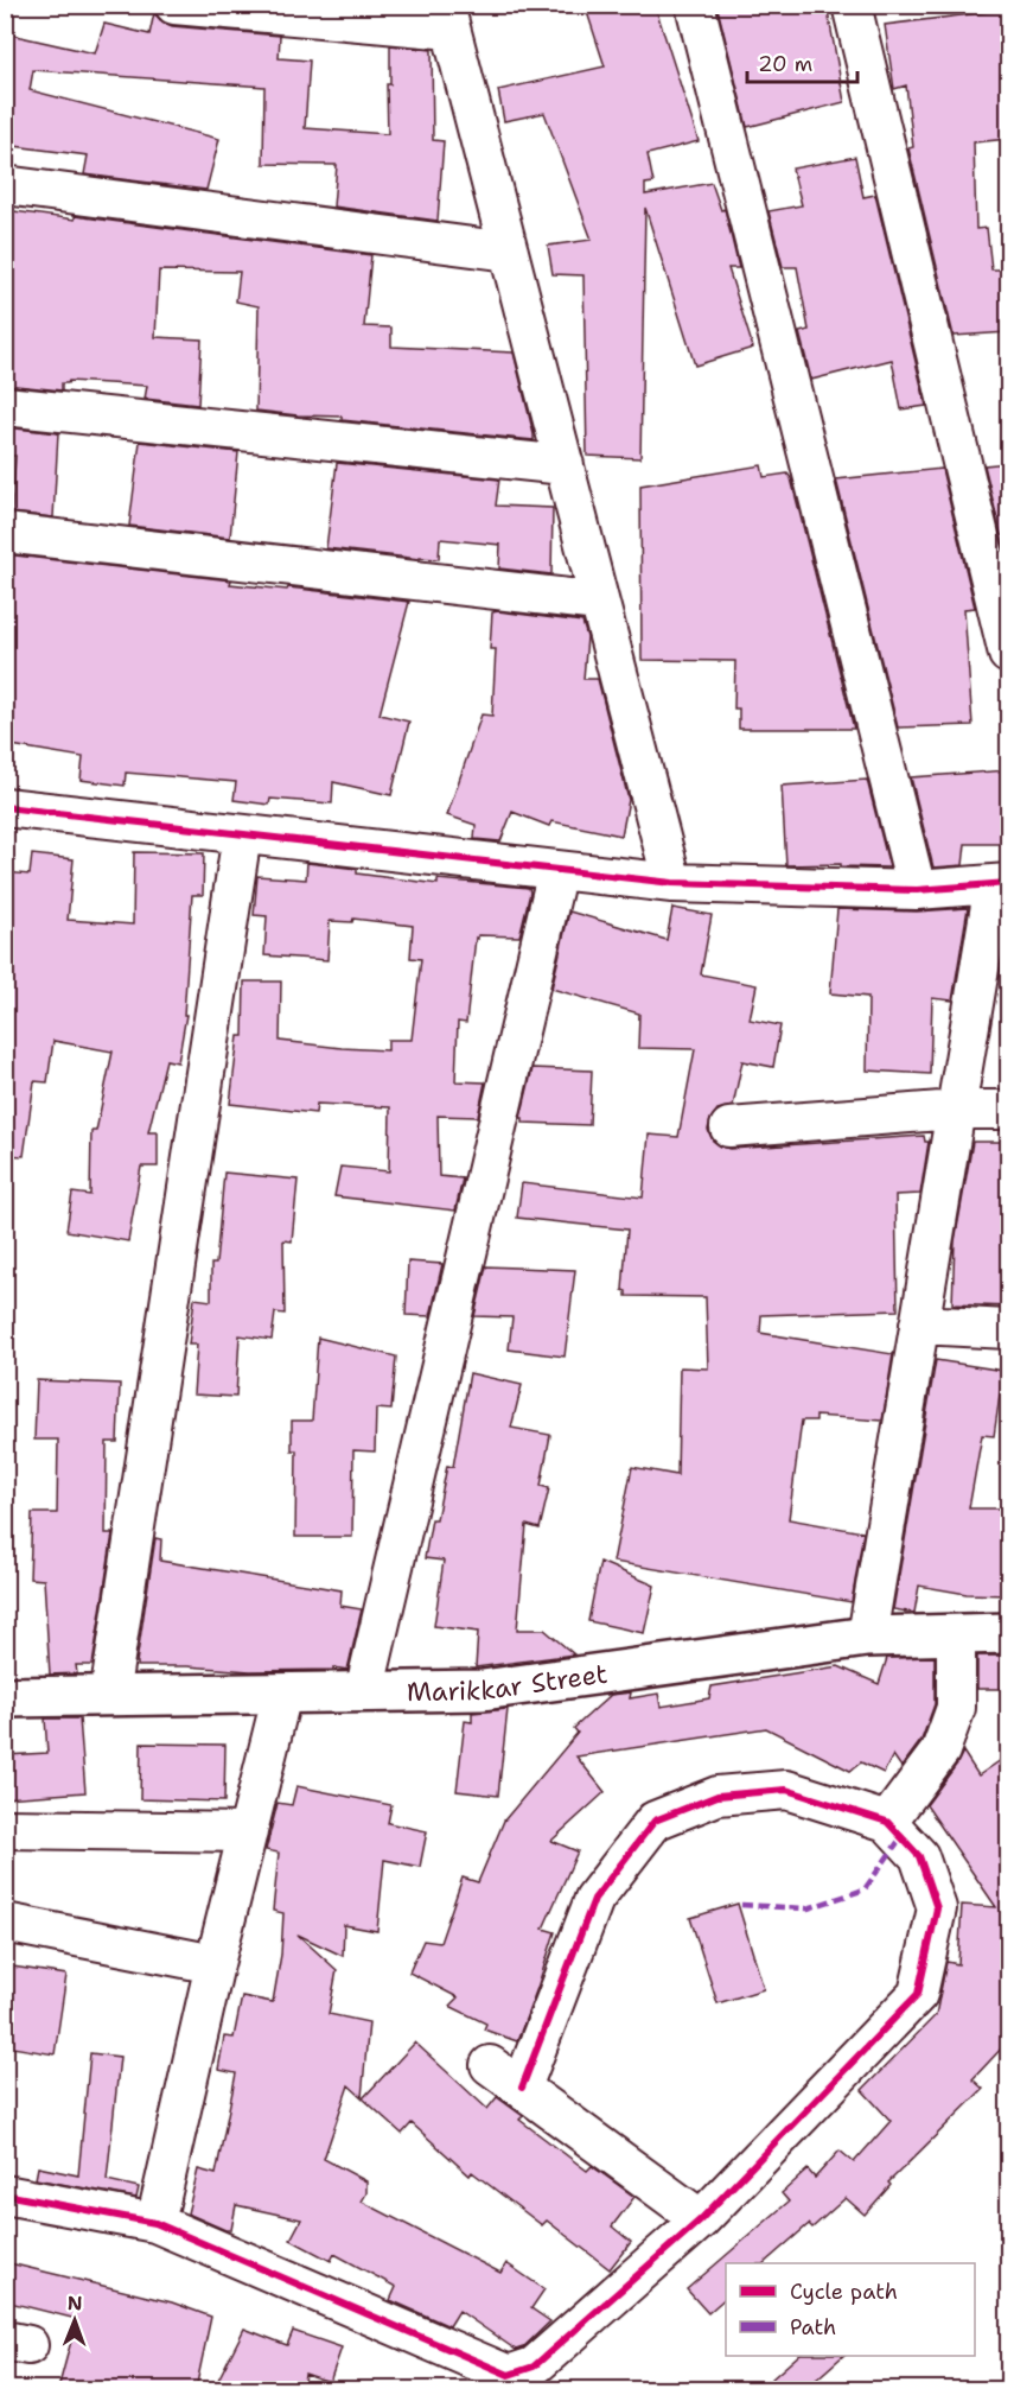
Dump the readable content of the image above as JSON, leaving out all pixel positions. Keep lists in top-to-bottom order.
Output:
{
  "streets": {
    "street": ["Marikkar Street"]
  },
  "legend": ["Cycle path", "Path"],
  "scale_bar": "20 m",
  "north": "top"
}
